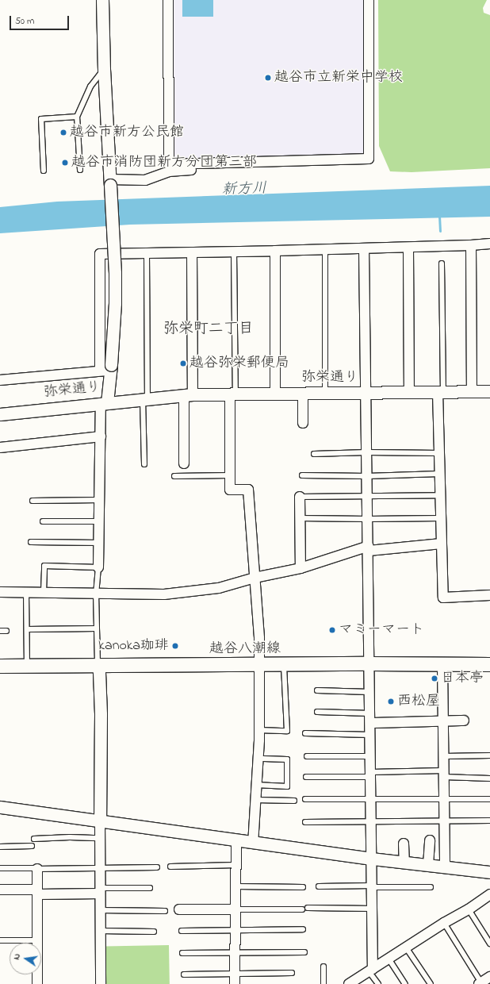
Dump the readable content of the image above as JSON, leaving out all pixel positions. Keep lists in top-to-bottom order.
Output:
{
  "streets": {
    "main road": ["越谷八潮線"],
    "street": ["弥栄通り"]
  },
  "districts": ["弥栄町二丁目"],
  "water": ["新方川"],
  "places": [
    "越谷市立新栄中学校",
    "越谷市新方公民館",
    "越谷市消防団新方分団第三部",
    "越谷弥栄郵便局",
    "マミーマート",
    "kanoka珈琲",
    "日本亭",
    "西松屋"
  ],
  "scale_bar": "50 m",
  "north": "left"
}
